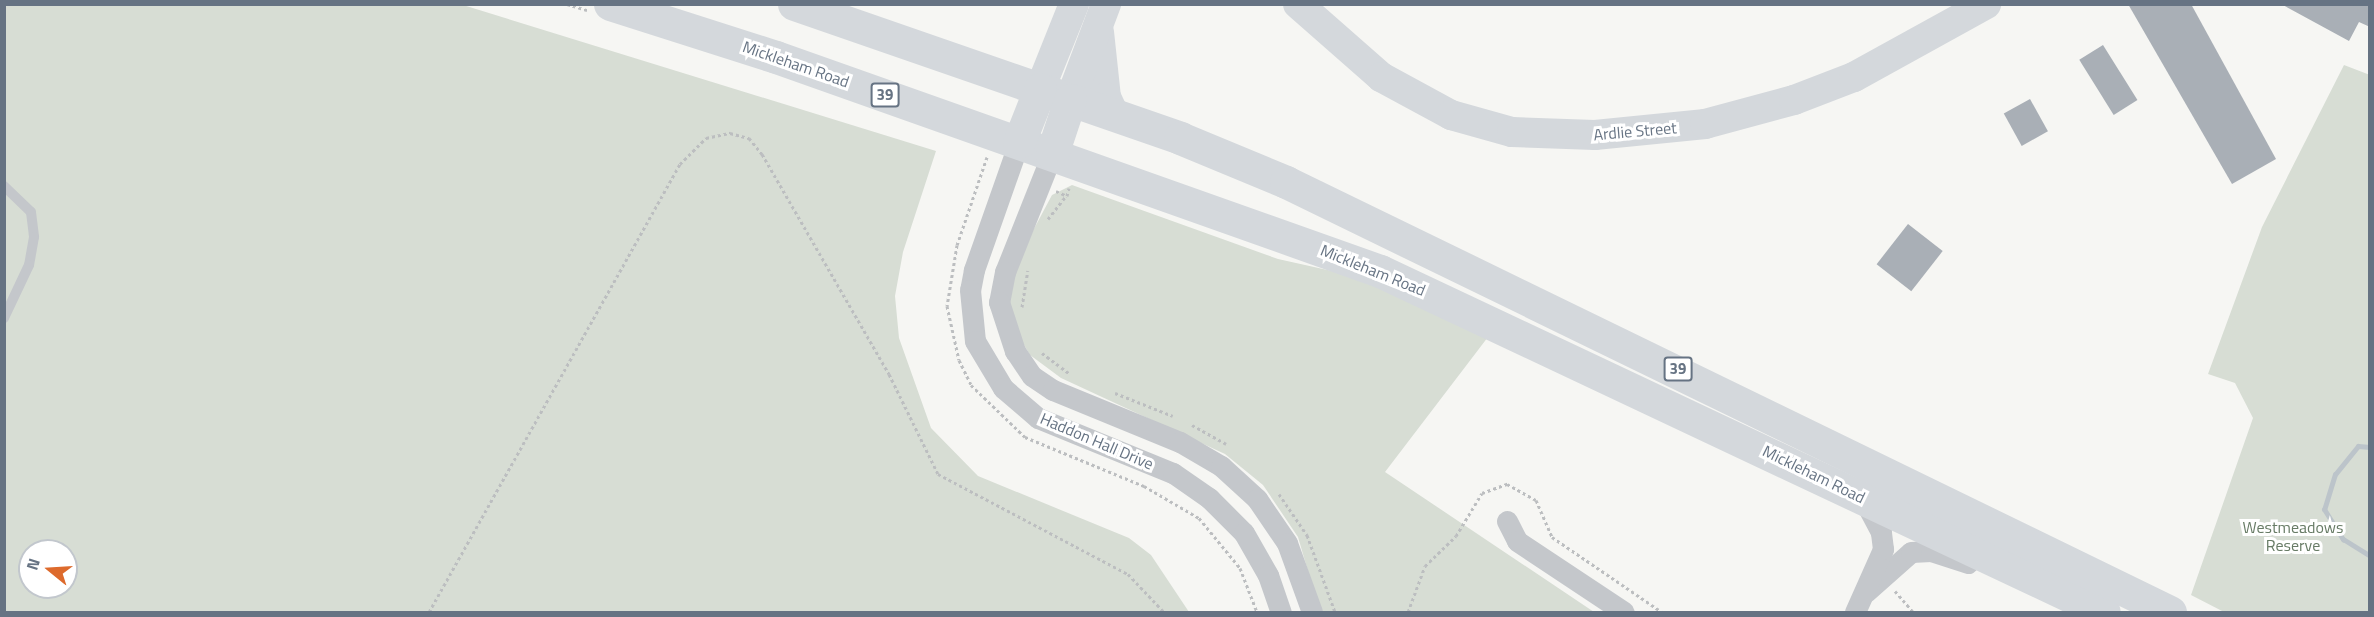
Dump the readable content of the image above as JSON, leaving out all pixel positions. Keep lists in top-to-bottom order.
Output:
{
  "streets": {
    "main road": ["Mickleham Road", "39"],
    "street": ["Ardlie Street", "Haddon Hall Drive"]
  },
  "crossings": [
    ["Mickleham Road", "Haddon Hall Drive"]
  ],
  "parks": ["Westmeadows Reserve"],
  "north": "left"
}
